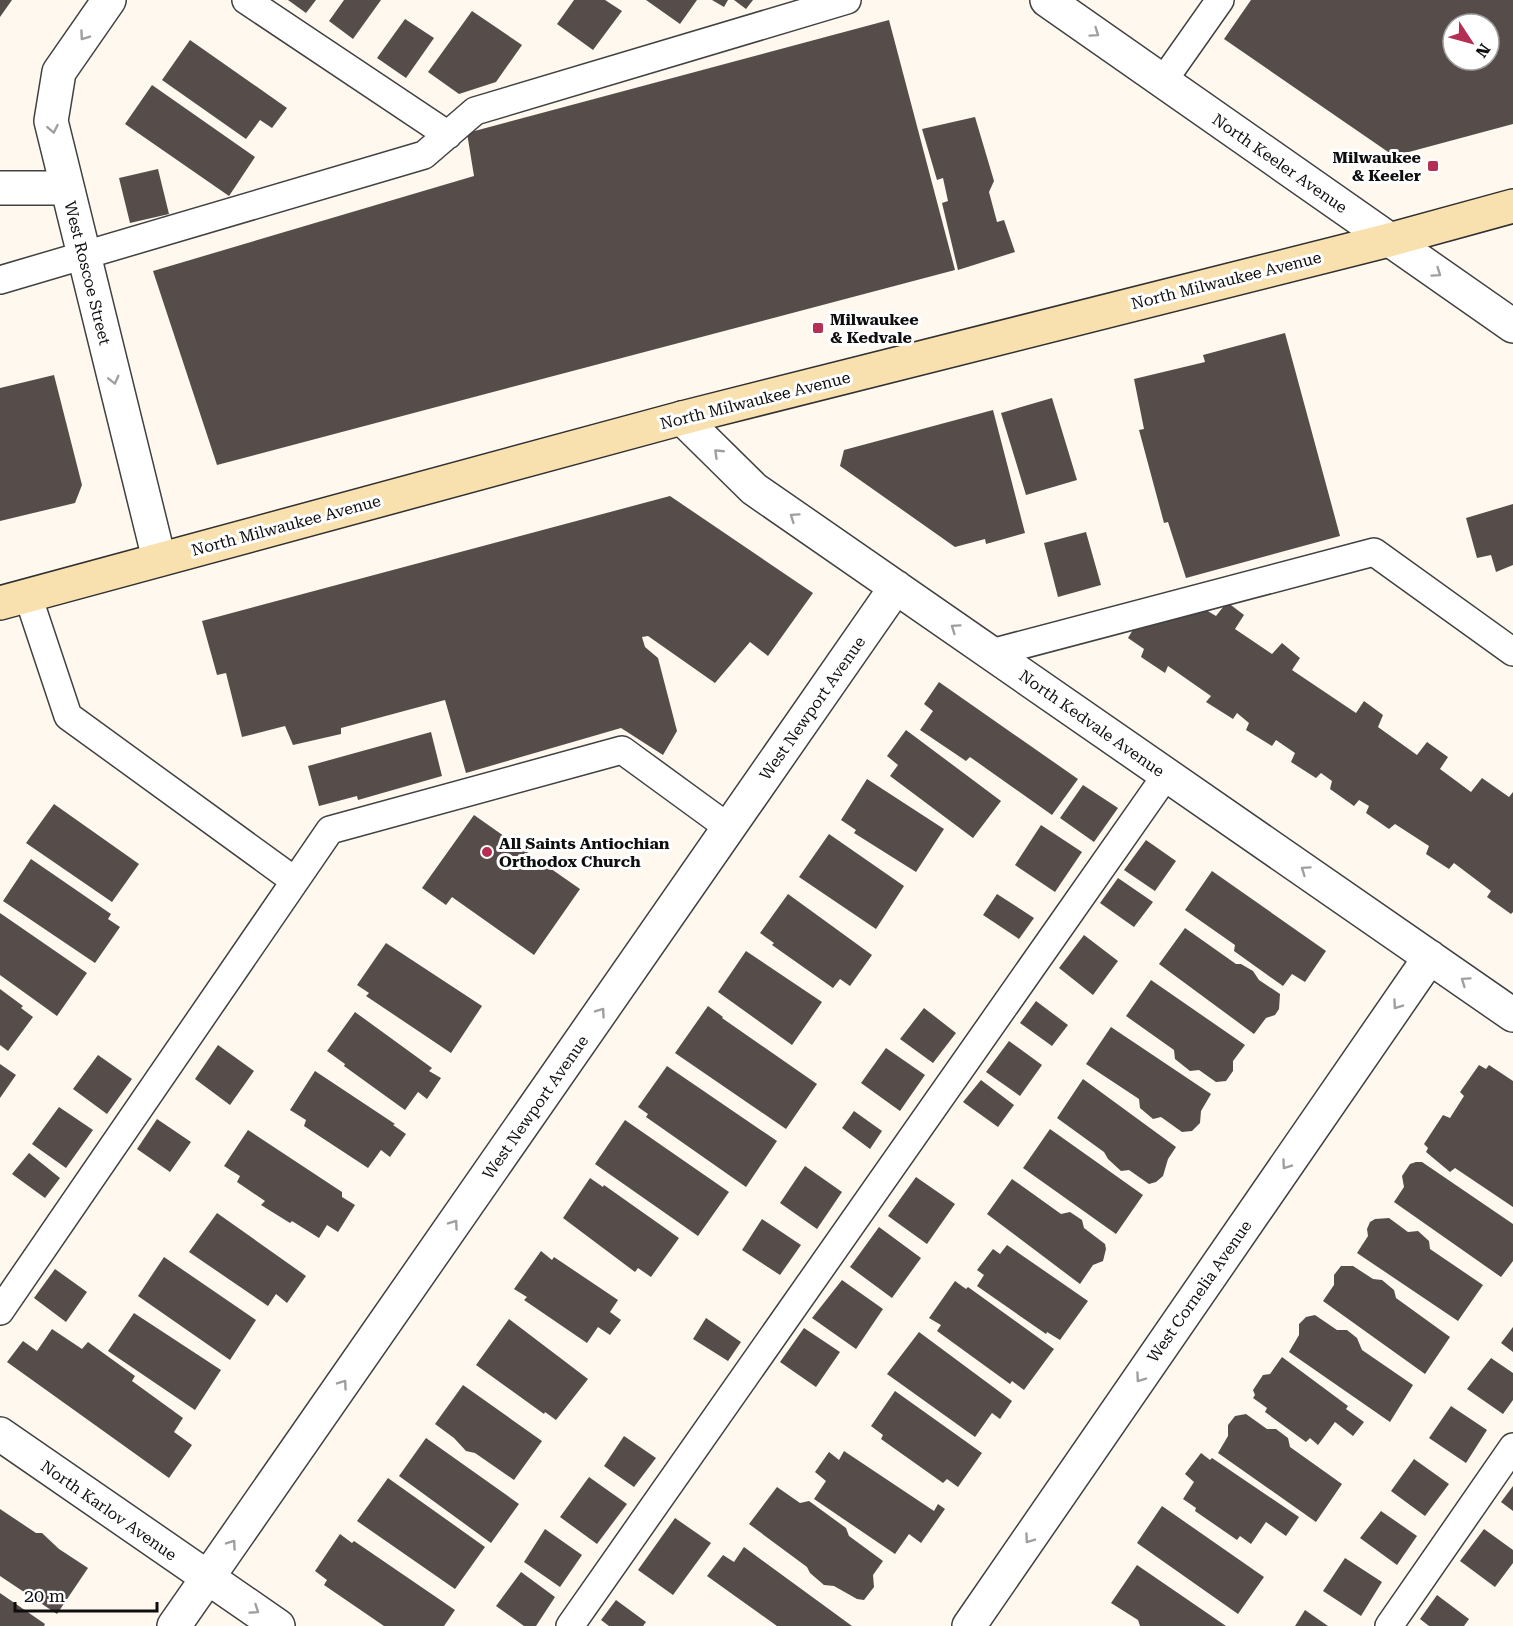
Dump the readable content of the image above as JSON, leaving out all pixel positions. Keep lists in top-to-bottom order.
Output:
{
  "streets": {
    "main road": ["North Milwaukee Avenue"],
    "street": [
      "North Keeler Avenue",
      "West Roscoe Street",
      "West Newport Avenue",
      "North Kedvale Avenue",
      "West Cornelia Avenue",
      "North Karlov Avenue"
    ]
  },
  "crossings": [
    ["North Keeler Avenue", "North Milwaukee Avenue"],
    ["West Roscoe Street", "North Milwaukee Avenue"],
    ["North Milwaukee Avenue", "North Kedvale Avenue"],
    ["West Newport Avenue", "North Kedvale Avenue"],
    ["West Newport Avenue", "North Karlov Avenue"],
    ["North Kedvale Avenue", "West Cornelia Avenue"]
  ],
  "one_way": [
    "North Keeler Avenue",
    "West Roscoe Street",
    "West Newport Avenue",
    "North Kedvale Avenue",
    "West Cornelia Avenue"
  ],
  "places": {
    "transit": ["Milwaukee & Keeler", "Milwaukee & Kedvale"],
    "other": ["All Saints Antiochian Orthodox Church"]
  },
  "scale_bar": "20 m",
  "north": "bottom right"
}
